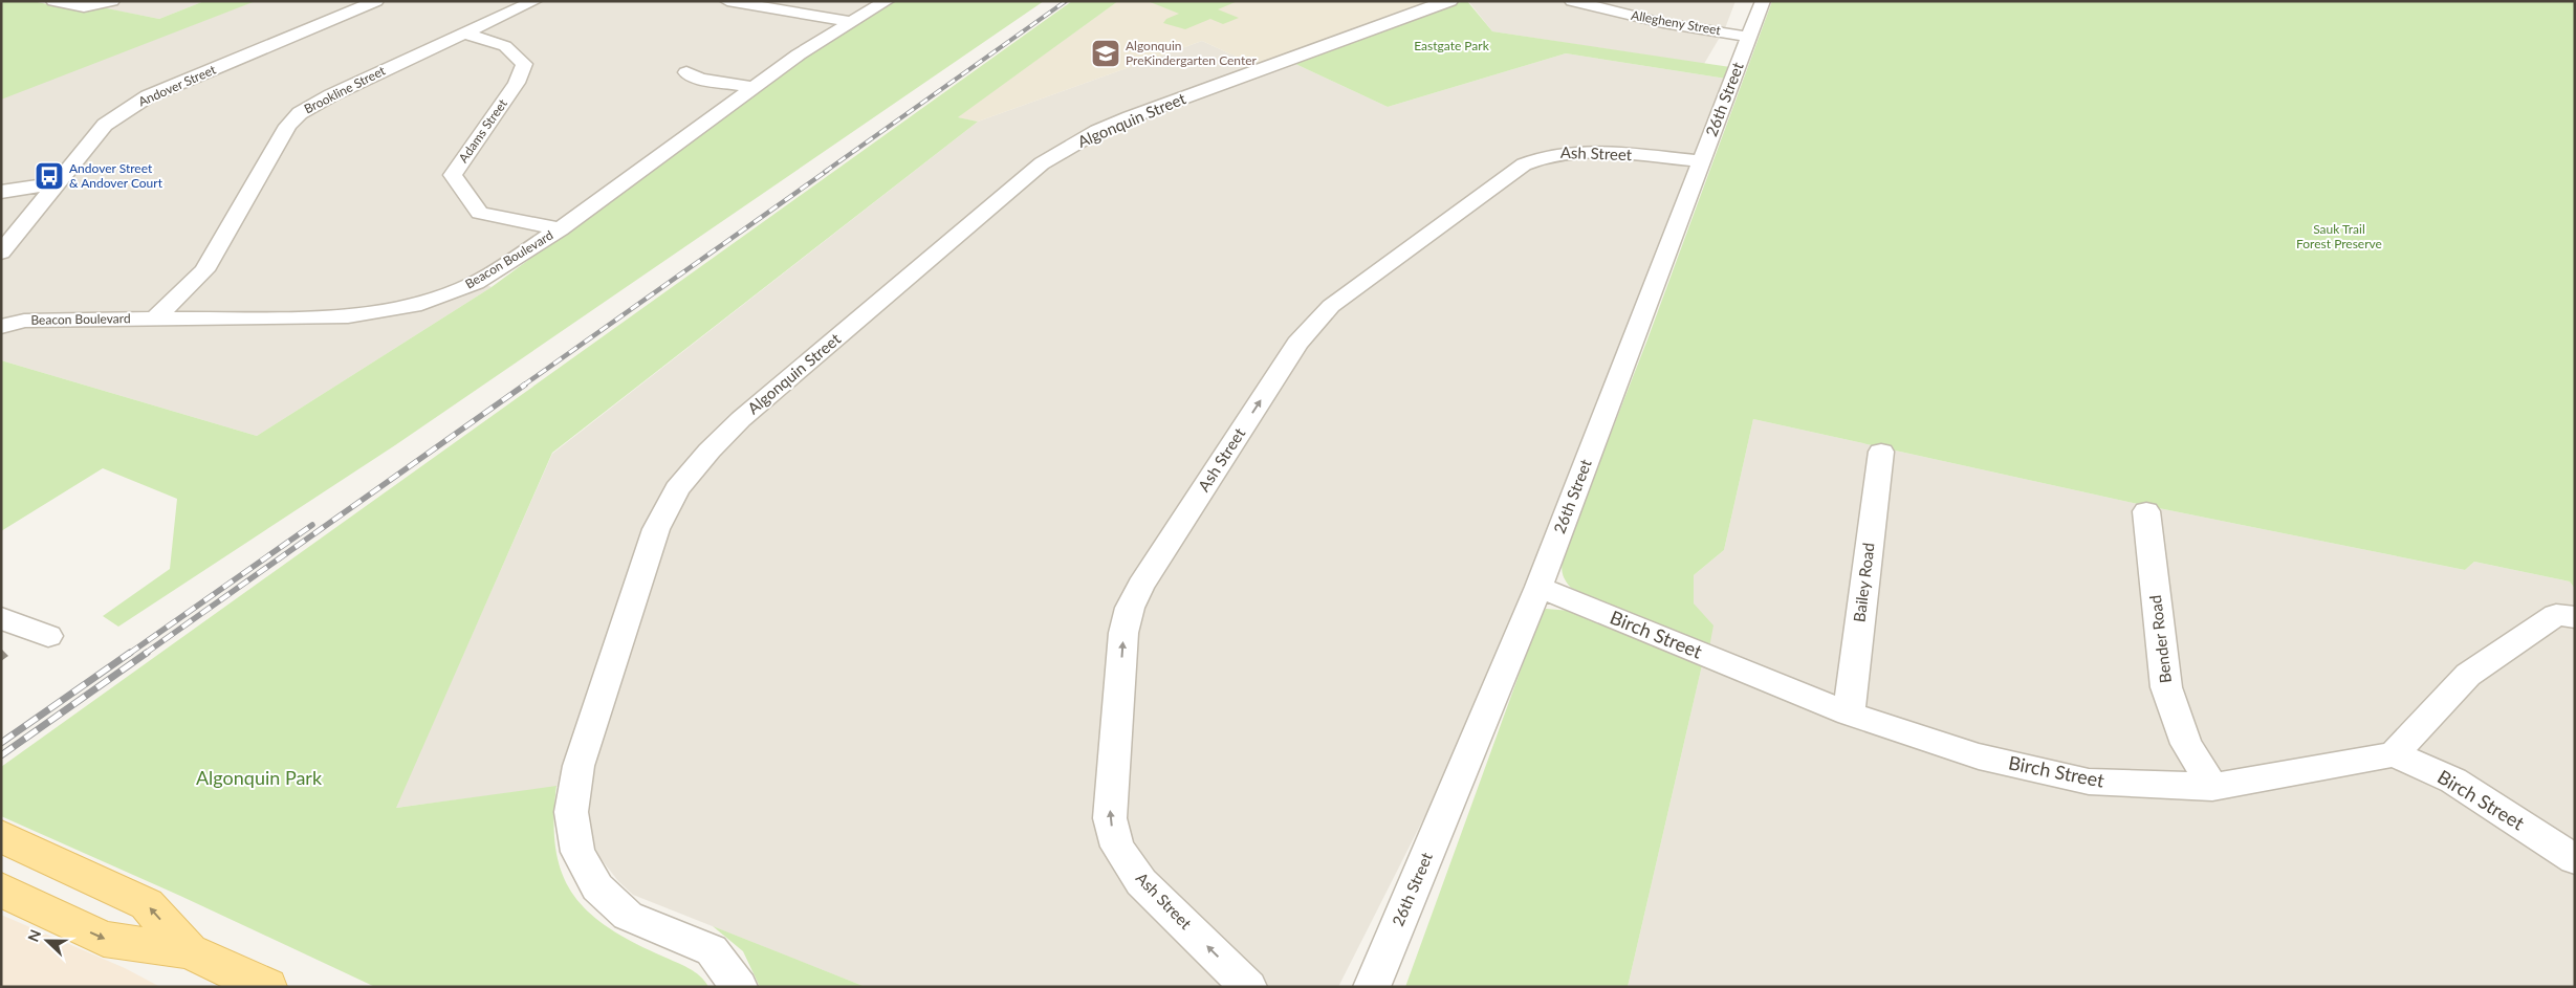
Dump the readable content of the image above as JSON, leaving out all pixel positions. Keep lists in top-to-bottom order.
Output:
{
  "streets": {
    "street": [
      "Allegheny Street",
      "Andover Street",
      "Brookline Street",
      "26th Street",
      "Algonquin Street",
      "Adams Street",
      "Ash Street",
      "Beacon Boulevard",
      "Bailey Road",
      "Birch Street",
      "Bender Road"
    ]
  },
  "crossings": [
    ["Allegheny Street", "26th Street"],
    ["Brookline Street", "Adams Street"],
    ["Brookline Street", "Beacon Boulevard"],
    ["26th Street", "Ash Street"],
    ["26th Street", "Birch Street"],
    ["Adams Street", "Beacon Boulevard"],
    ["Bailey Road", "Birch Street"],
    ["Birch Street", "Bender Road"]
  ],
  "parks": ["Eastgate Park", "Sauk Trail Forest Preserve", "Algonquin Park"],
  "places": {
    "school or university": ["Algonquin PreKindergarten Center"],
    "bus stop": ["Andover Street & Andover Court"]
  },
  "north": "left"
}
